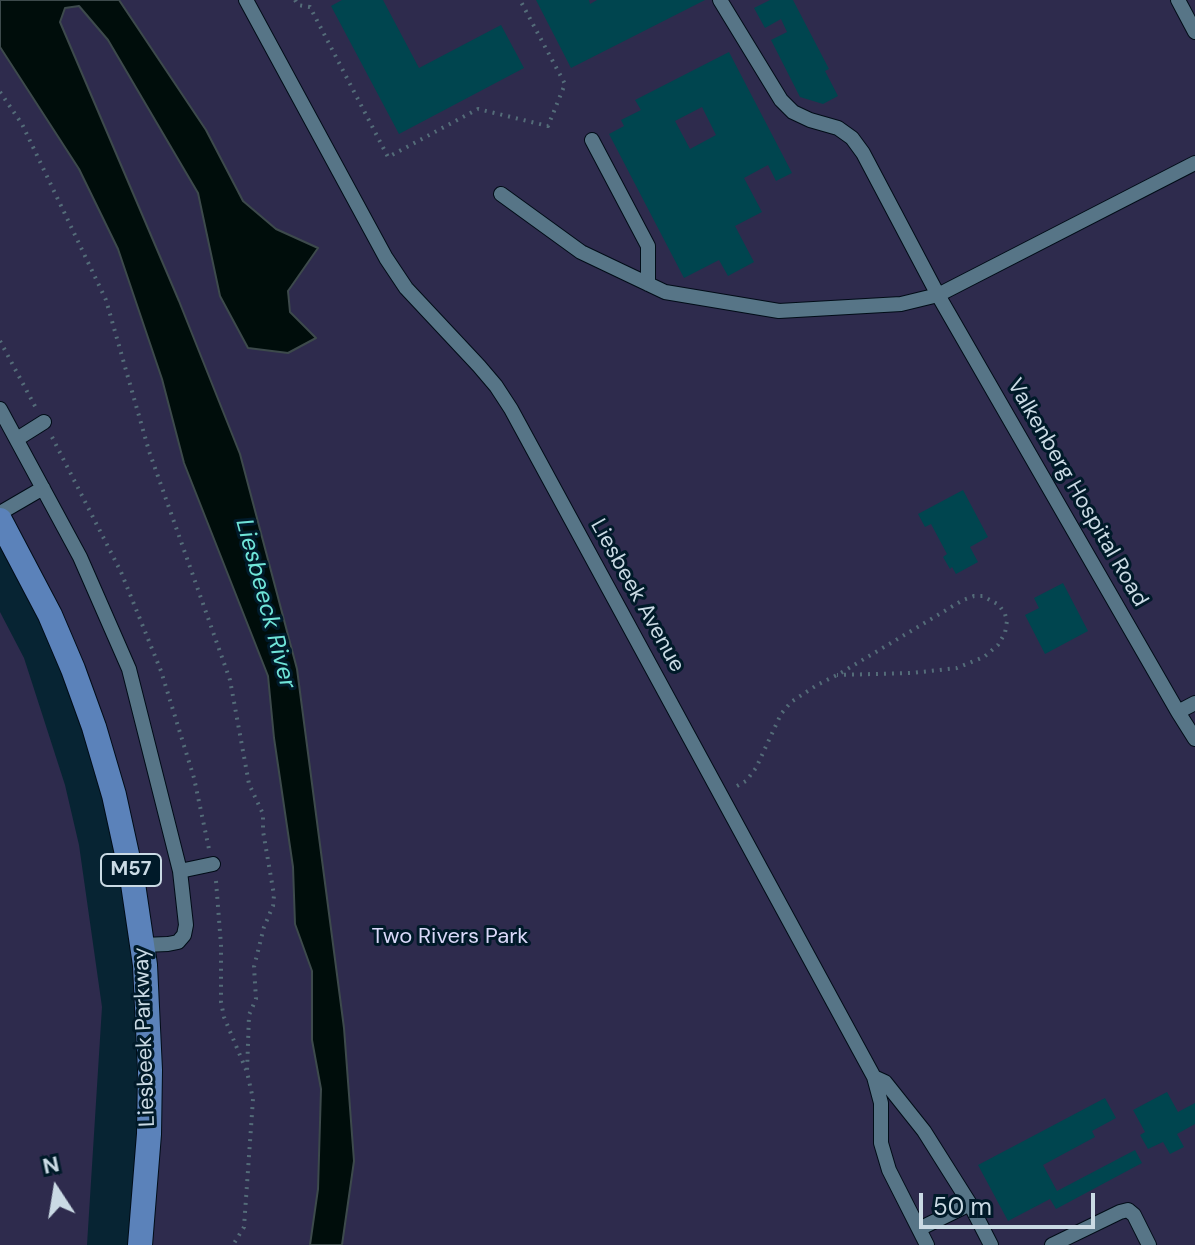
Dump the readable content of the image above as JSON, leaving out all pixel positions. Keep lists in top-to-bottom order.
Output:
{
  "streets": {
    "main road": ["M57", "Liesbeek Parkway"],
    "lane": ["Valkenberg Hospital Road", "Liesbeek Avenue"]
  },
  "water": ["Liesbeeck River"],
  "parks": ["Two Rivers Park"],
  "scale_bar": "50 m",
  "north": "top"
}
